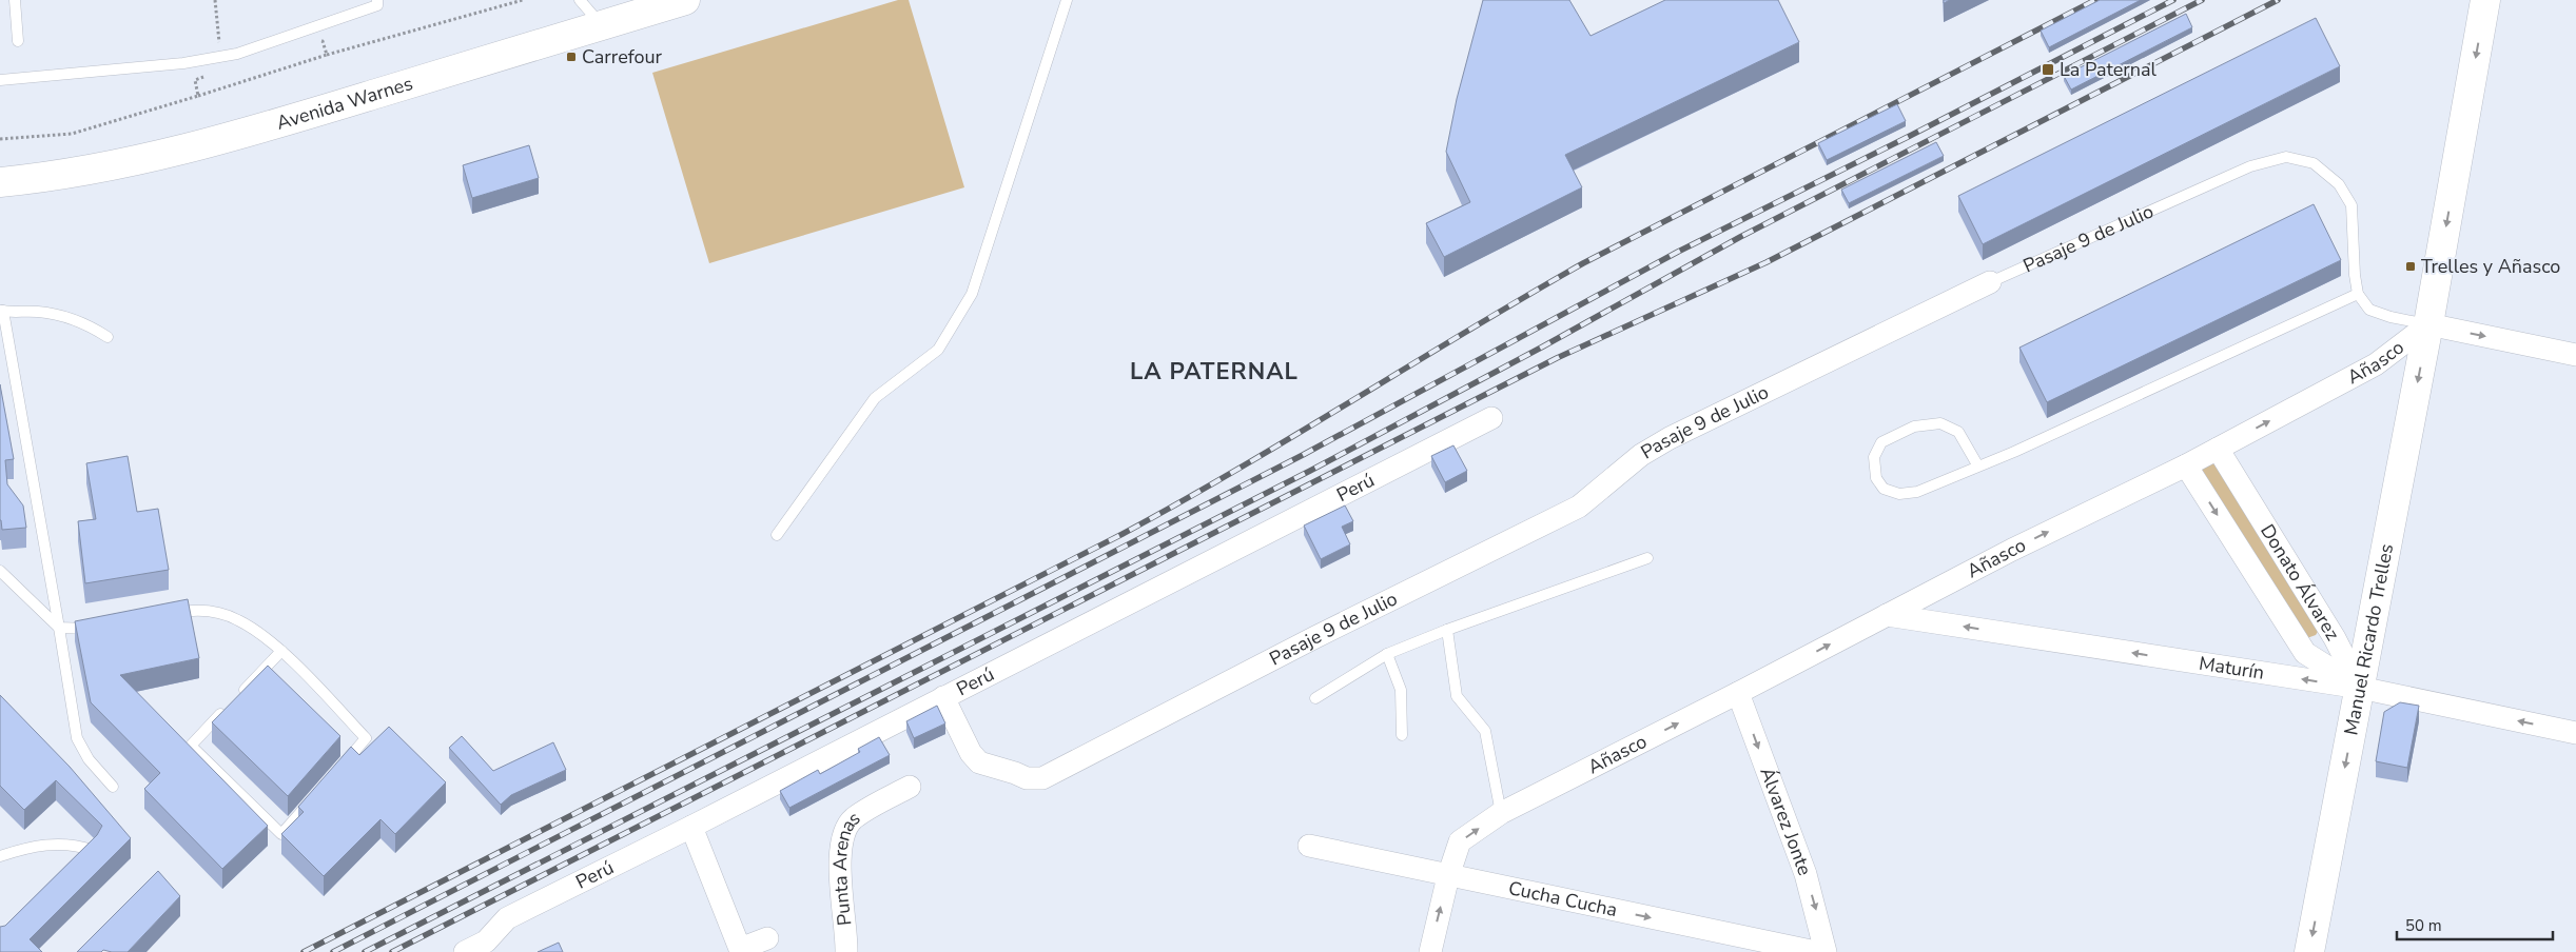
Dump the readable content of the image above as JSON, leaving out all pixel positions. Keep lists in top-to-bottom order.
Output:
{
  "streets": {
    "main road": ["Avenida Warnes", "Manuel Ricardo Trelles"],
    "street": [
      "Pasaje 9 de Julio",
      "Añasco",
      "Perú",
      "Donato Álvarez",
      "Maturín",
      "Álvarez Jonte",
      "Punta Arenas",
      "Cucha Cucha"
    ]
  },
  "crossings": [
    ["Pasaje 9 de Julio", "Perú"],
    ["Añasco", "Donato Álvarez"],
    ["Añasco", "Manuel Ricardo Trelles"],
    ["Añasco", "Maturín"],
    ["Añasco", "Álvarez Jonte"],
    ["Añasco", "Cucha Cucha"],
    ["Donato Álvarez", "Manuel Ricardo Trelles"],
    ["Donato Álvarez", "Maturín"],
    ["Manuel Ricardo Trelles", "Maturín"]
  ],
  "one_way": [
    "Añasco",
    "Manuel Ricardo Trelles",
    "Maturín",
    "Álvarez Jonte",
    "Cucha Cucha"
  ],
  "districts": ["LA PATERNAL"],
  "places": {
    "transit": ["Carrefour", "La Paternal", "Trelles y Añasco"]
  },
  "scale_bar": "50 m"
}
